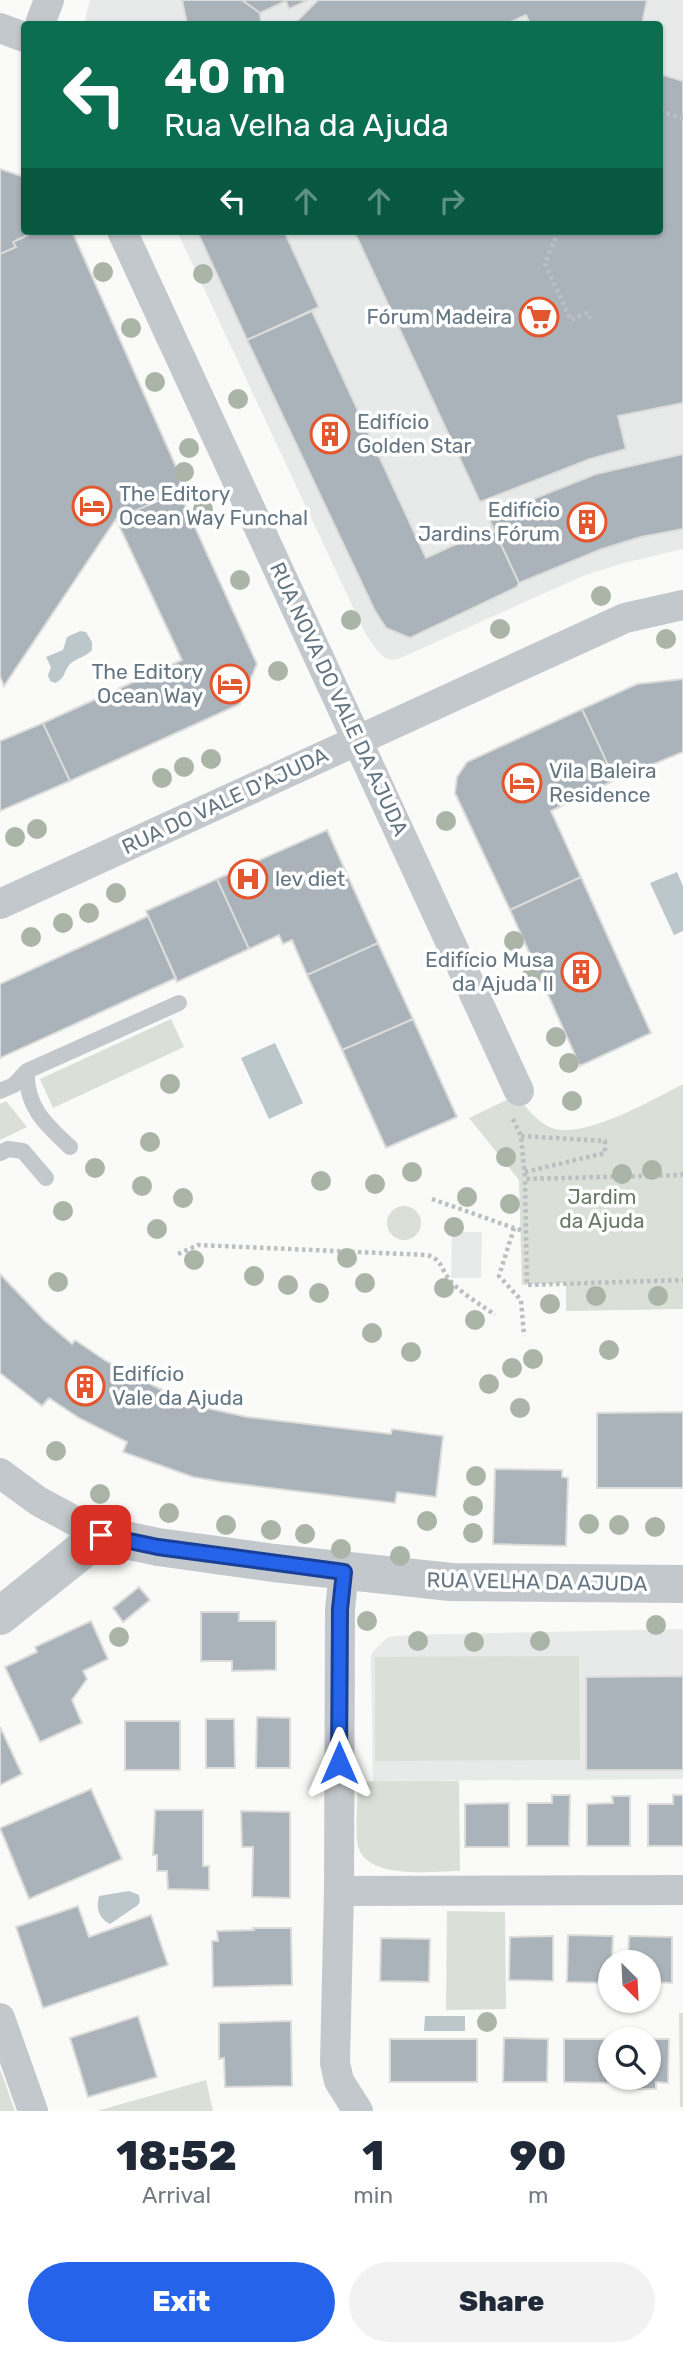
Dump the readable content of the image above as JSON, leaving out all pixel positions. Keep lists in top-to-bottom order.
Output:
{
  "streets": {
    "street": ["RUA NOVA DO VALE DA AJUDA", "RUA DO VALE D'AJUDA", "RUA VELHA DA AJUDA"]
  },
  "crossings": [
    ["RUA NOVA DO VALE DA AJUDA", "RUA DO VALE D'AJUDA"]
  ],
  "parks": ["Jardim da Ajuda"],
  "places": {
    "supermarket": ["Fórum Madeira"],
    "building": [
      "Edifício Golden Star",
      "Edifício Jardins Fórum",
      "Edifício Musa da Ajuda II",
      "Edifício Vale da Ajuda"
    ],
    "hotel": ["The Editory Ocean Way Funchal", "The Editory Ocean Way", "Vila Baleira Residence"],
    "hospital": ["lev diet"]
  },
  "north": "bottom right",
  "page": {
    "turn": ["40 m", "Rua Velha da Ajuda"],
    "eta": [
      "18:52",
      "Arrival",
      "1",
      "min",
      "90",
      "m"
    ],
    "buttons": ["Exit", "Share"]
  }
}
